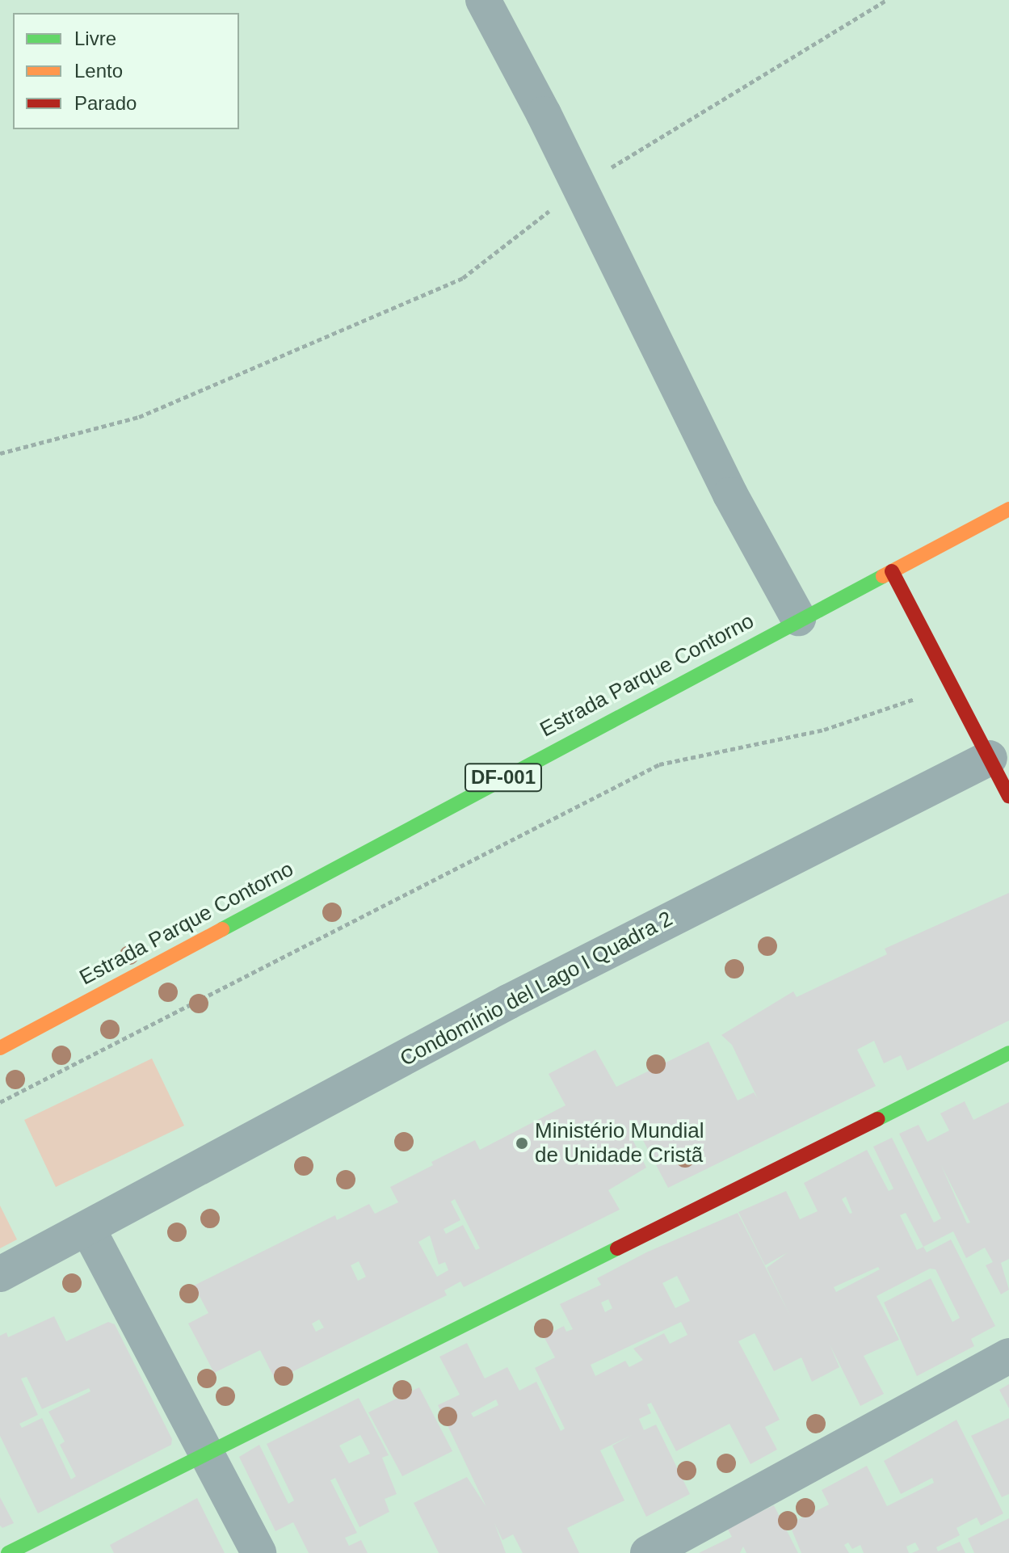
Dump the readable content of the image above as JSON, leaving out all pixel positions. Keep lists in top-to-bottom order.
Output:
{
  "streets": {
    "street": ["Estrada Parque Contorno", "DF-001", "Condomínio del Lago I Quadra 2"]
  },
  "places": ["Ministério Mundial de Unidade Cristã"],
  "legend": ["Livre", "Lento", "Parado"]
}
